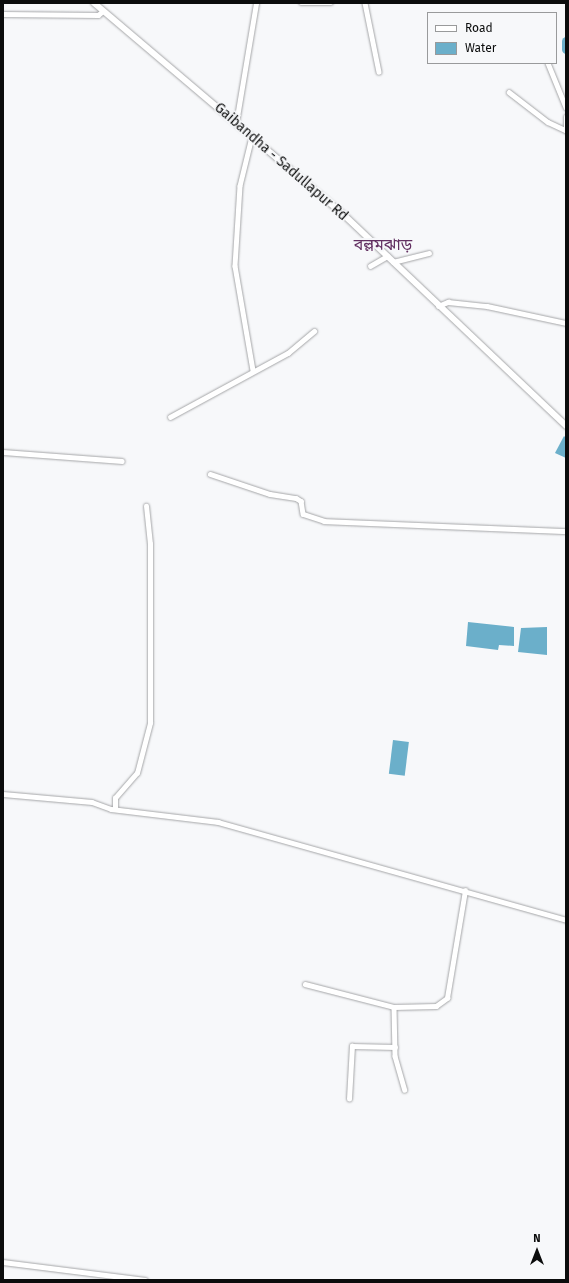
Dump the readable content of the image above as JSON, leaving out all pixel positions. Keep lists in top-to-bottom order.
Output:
{
  "streets": {
    "main road": ["Gaibandha - Sadullapur Rd"]
  },
  "districts": ["বল্লমঝাড়"],
  "legend": ["Road", "Water"],
  "north": "top"
}
